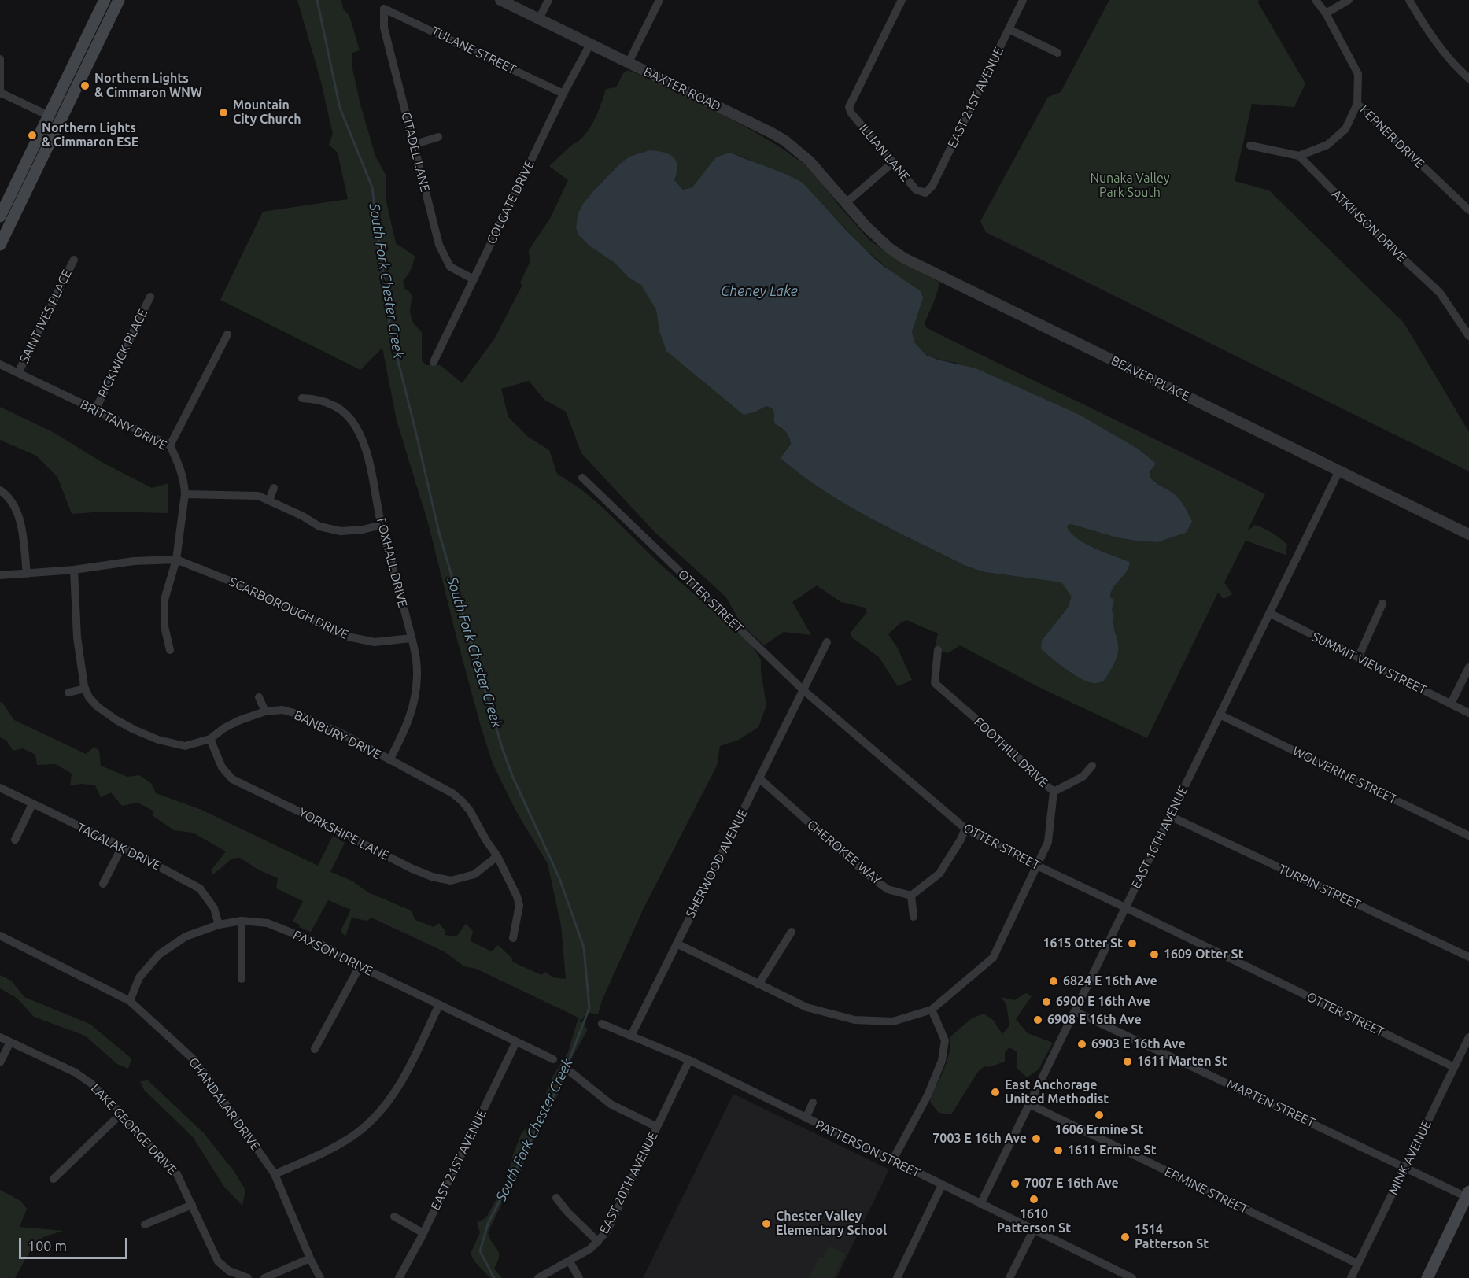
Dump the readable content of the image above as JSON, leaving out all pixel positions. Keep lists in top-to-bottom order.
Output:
{
  "streets": {
    "street": [
      "TULANE STREET",
      "BAXTER ROAD",
      "EAST 21ST AVENUE",
      "KEPNER DRIVE",
      "CITADEL LANE",
      "ILLIAN LANE",
      "COLGATE DRIVE",
      "ATKINSON DRIVE",
      "SAINT IVES PLACE",
      "PICKWICK PLACE",
      "BEAVER PLACE",
      "BRITTANY DRIVE",
      "FOXHALL DRIVE",
      "OTTER STREET",
      "SCARBOROUGH DRIVE",
      "SUMMIT VIEW STREET",
      "BANBURY DRIVE",
      "FOOTHILL DRIVE",
      "WOLVERINE STREET",
      "YORKSHIRE LANE",
      "EAST 16TH AVENUE",
      "TAGALAK DRIVE",
      "CHEROKEE WAY",
      "SHERWOOD AVENUE",
      "TURPIN STREET",
      "PAXSON DRIVE",
      "MARTEN STREET",
      "CHANDALAR DRIVE",
      "LAKE GEORGE DRIVE",
      "PATTERSON STREET",
      "MINK AVENUE",
      "EAST 20TH AVENUE",
      "ERMINE STREET"
    ]
  },
  "crossings": [
    ["TULANE STREET", "CITADEL LANE"],
    ["TULANE STREET", "COLGATE DRIVE"],
    ["BAXTER ROAD", "COLGATE DRIVE"],
    ["BAXTER ROAD", "BEAVER PLACE"],
    ["EAST 21ST AVENUE", "ILLIAN LANE"],
    ["EAST 21ST AVENUE", "PAXSON DRIVE"],
    ["CITADEL LANE", "COLGATE DRIVE"],
    ["SAINT IVES PLACE", "BRITTANY DRIVE"],
    ["PICKWICK PLACE", "BRITTANY DRIVE"],
    ["BEAVER PLACE", "EAST 16TH AVENUE"],
    ["BRITTANY DRIVE", "SCARBOROUGH DRIVE"],
    ["FOXHALL DRIVE", "SCARBOROUGH DRIVE"],
    ["FOXHALL DRIVE", "BANBURY DRIVE"],
    ["OTTER STREET", "FOOTHILL DRIVE"],
    ["OTTER STREET", "EAST 16TH AVENUE"],
    ["OTTER STREET", "SHERWOOD AVENUE"],
    ["OTTER STREET", "MINK AVENUE"],
    ["SCARBOROUGH DRIVE", "BANBURY DRIVE"],
    ["SUMMIT VIEW STREET", "EAST 16TH AVENUE"],
    ["BANBURY DRIVE", "YORKSHIRE LANE"],
    ["FOOTHILL DRIVE", "SHERWOOD AVENUE"],
    ["WOLVERINE STREET", "EAST 16TH AVENUE"],
    ["EAST 16TH AVENUE", "TURPIN STREET"],
    ["EAST 16TH AVENUE", "MARTEN STREET"],
    ["EAST 16TH AVENUE", "PATTERSON STREET"],
    ["EAST 16TH AVENUE", "ERMINE STREET"],
    ["TAGALAK DRIVE", "PAXSON DRIVE"],
    ["CHEROKEE WAY", "SHERWOOD AVENUE"],
    ["SHERWOOD AVENUE", "PATTERSON STREET"],
    ["PAXSON DRIVE", "CHANDALAR DRIVE"],
    ["MARTEN STREET", "MINK AVENUE"],
    ["PATTERSON STREET", "EAST 20TH AVENUE"],
    ["MINK AVENUE", "ERMINE STREET"]
  ],
  "water": ["South Fork Chester Creek", "Cheney Lake"],
  "parks": ["Nunaka Valley Park South"],
  "places": [
    "Northern Lights & Cimmaron WNW",
    "Mountain City Church",
    "Northern Lights & Cimmaron ESE",
    "1615 Otter St",
    "1609 Otter St",
    "6824 E 16th Ave",
    "6900 E 16th Ave",
    "6908 E 16th Ave",
    "6903 E 16th Ave",
    "1611 Marten St",
    "East Anchorage United Methodist",
    "1606 Ermine St",
    "7003 E 16th Ave",
    "1611 Ermine St",
    "7007 E 16th Ave",
    "1610 Patterson St",
    "Chester Valley Elementary School",
    "1514 Patterson St"
  ],
  "scale_bar": "100 m"
}
